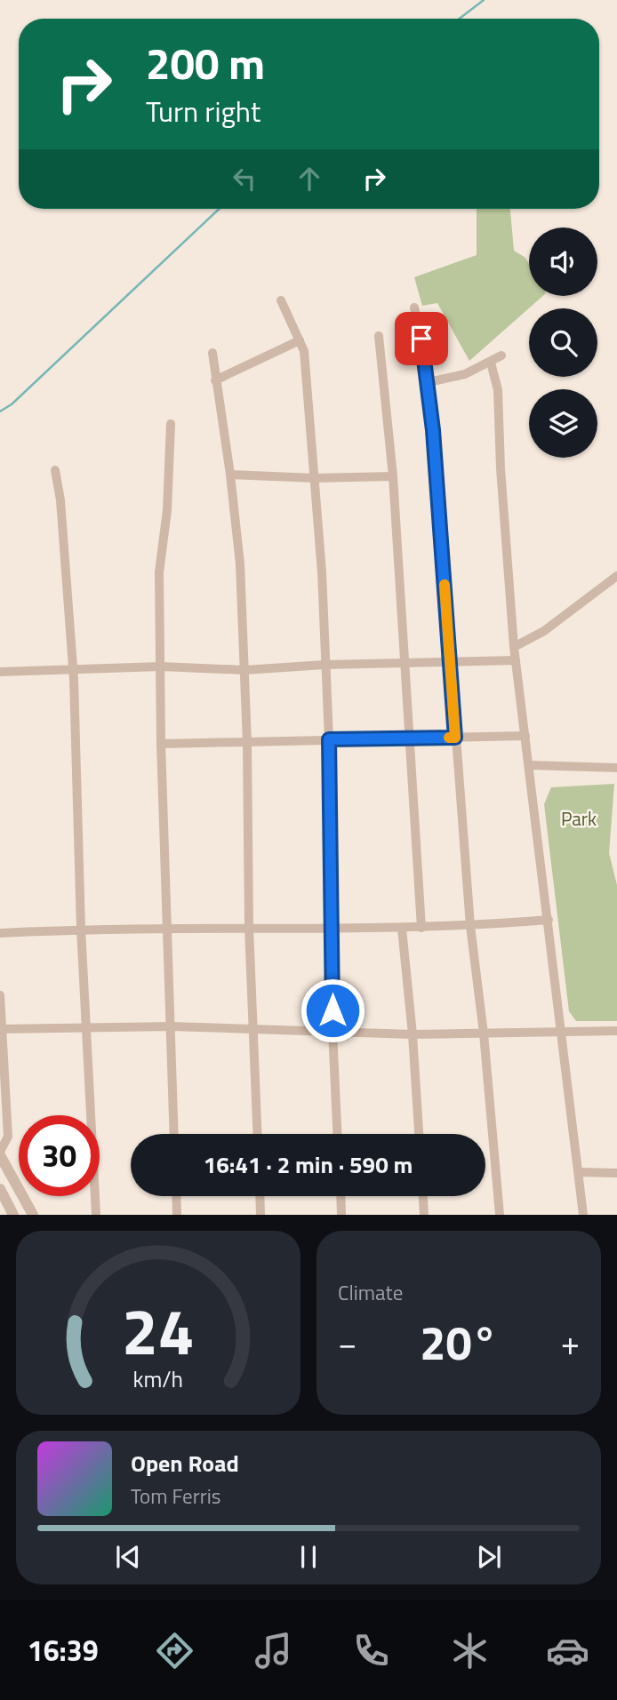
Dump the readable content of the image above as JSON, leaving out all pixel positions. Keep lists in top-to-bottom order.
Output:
{
  "parks": ["Park"],
  "page": {
    "turn": ["200 m", "Turn right"],
    "limit": "30",
    "trip": "16:41 · 2 min · 590 m",
    "tile": "Climate",
    "heat": ["−", "20°", "+"],
    "song": ["Open Road", "Tom Ferris"],
    "tabs": "16:39",
    "gauge": ["24", "km/h"]
  }
}
